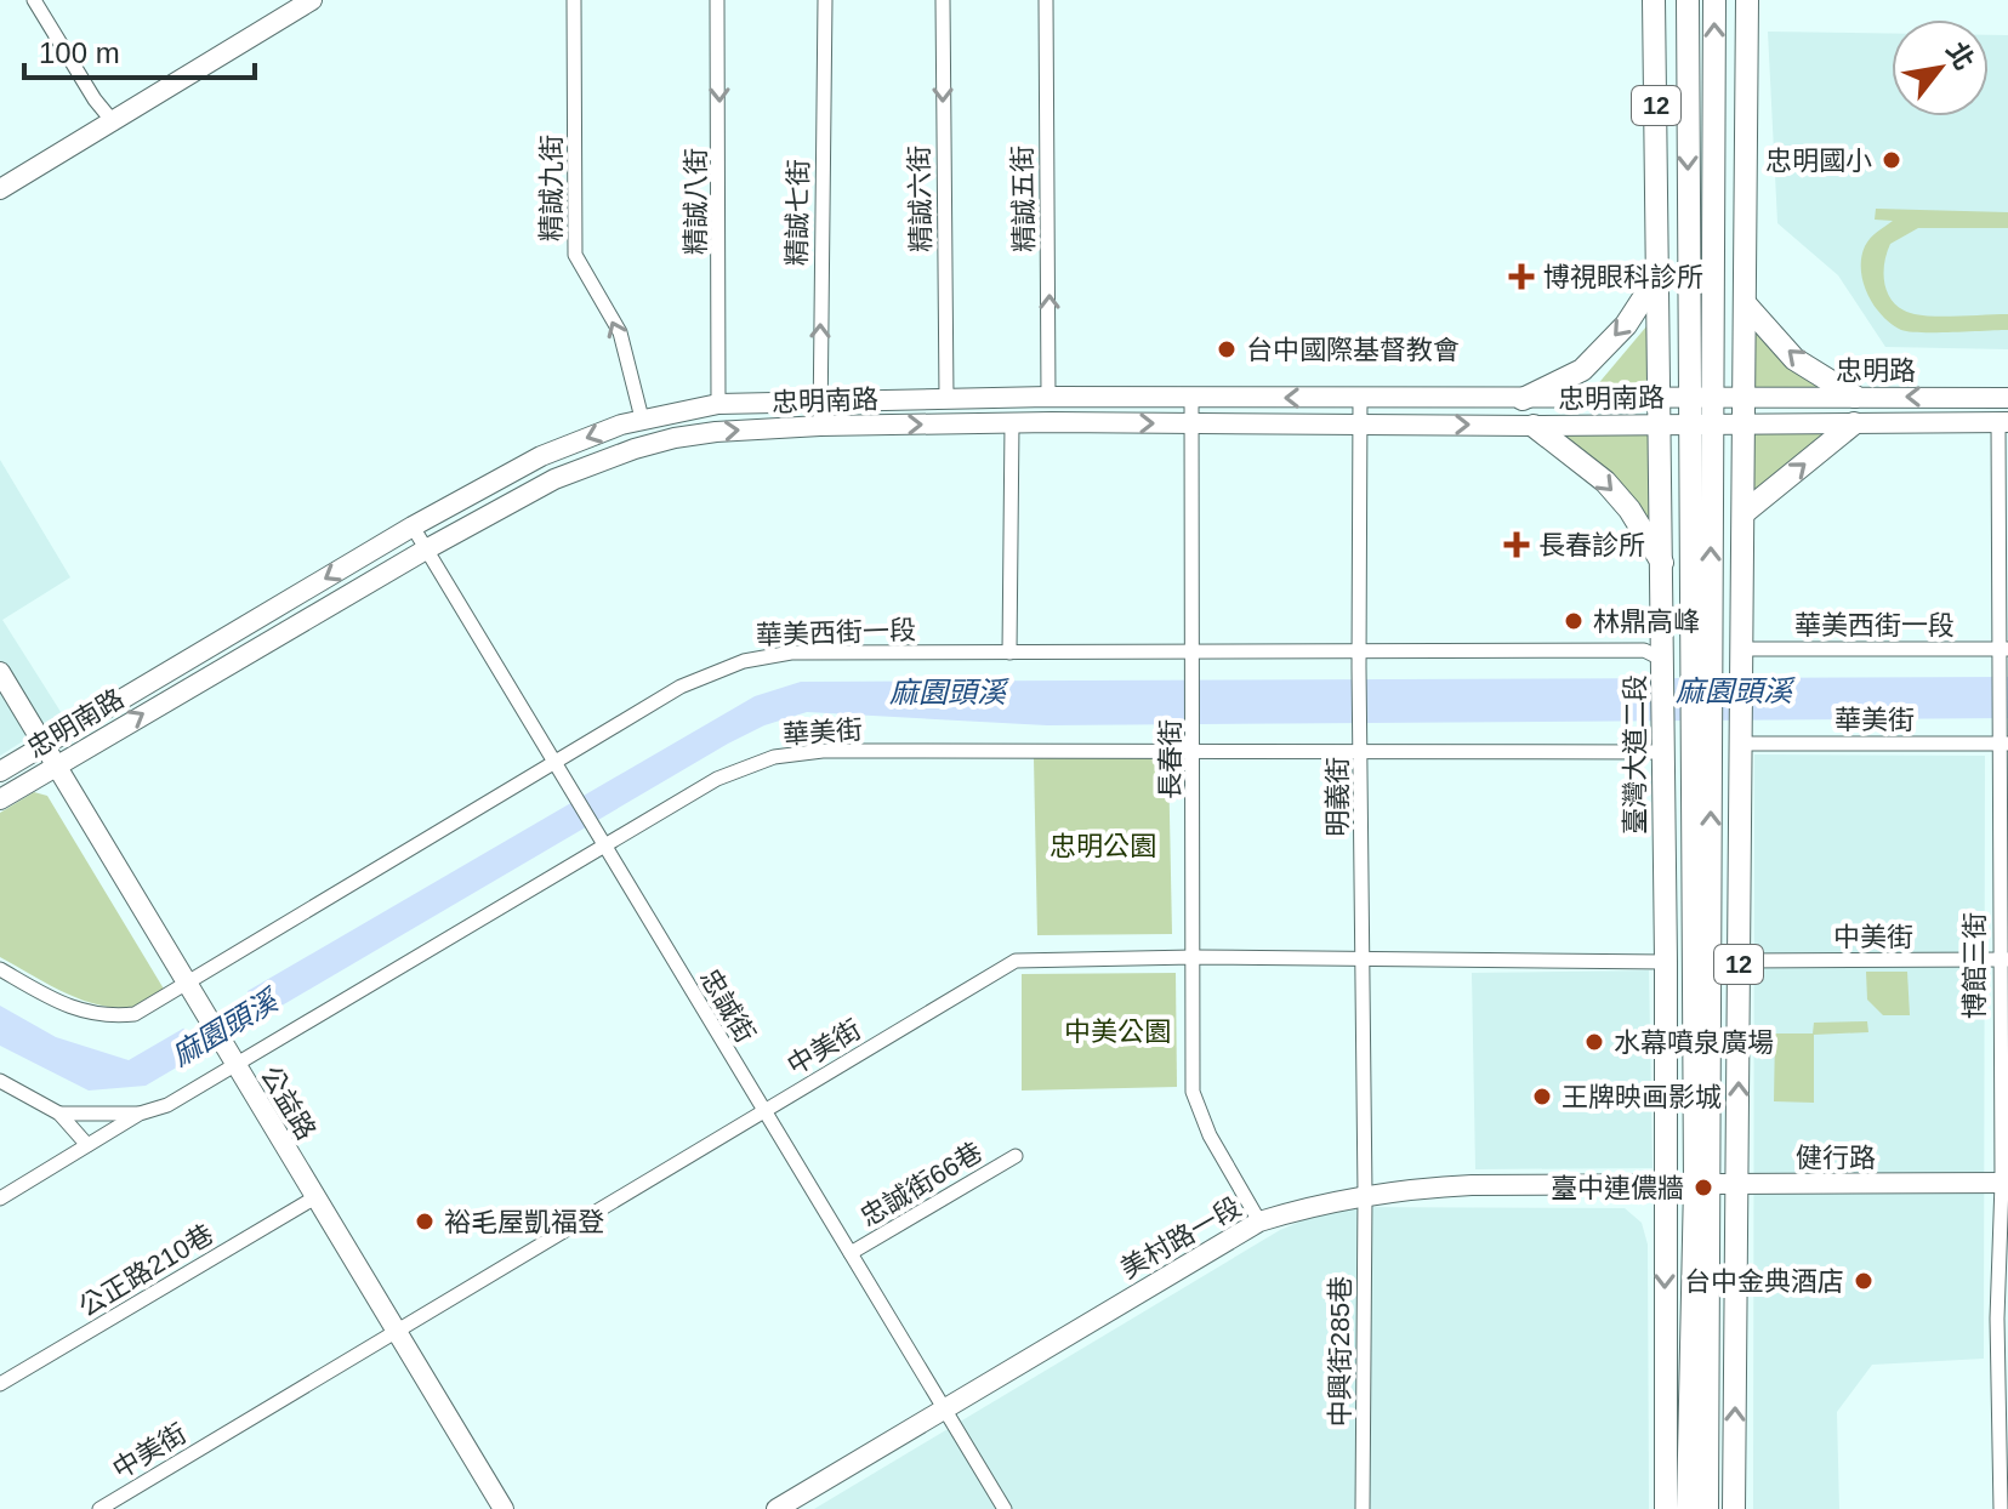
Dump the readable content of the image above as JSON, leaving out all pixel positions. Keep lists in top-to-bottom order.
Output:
{
  "streets": {
    "main road": [
      "12",
      "忠明路",
      "忠明南路",
      "臺灣大道二段",
      "公益路",
      "健行路",
      "美村路一段"
    ],
    "street": [
      "精誠九街",
      "精誠六街",
      "精誠五街",
      "精誠八街",
      "精誠七街",
      "華美西街一段",
      "華美街",
      "長春街",
      "明義街",
      "中美街",
      "博館三街",
      "忠誠街",
      "忠誠街66巷",
      "公正路210巷",
      "中興街285巷"
    ]
  },
  "crossings": [
    ["12", "忠明路"],
    ["12", "忠明南路"],
    ["12", "華美西街一段"],
    ["12", "華美街"],
    ["12", "中美街"],
    ["12", "健行路"],
    ["精誠九街", "忠明南路"],
    ["精誠六街", "忠明南路"],
    ["精誠五街", "忠明南路"],
    ["精誠八街", "忠明南路"],
    ["精誠七街", "忠明南路"],
    ["忠明路", "忠明南路"],
    ["忠明路", "博館三街"],
    ["忠明南路", "臺灣大道二段"],
    ["忠明南路", "長春街"],
    ["忠明南路", "明義街"],
    ["忠明南路", "忠誠街"],
    ["忠明南路", "公益路"],
    ["華美西街一段", "臺灣大道二段"],
    ["華美西街一段", "長春街"],
    ["華美西街一段", "明義街"],
    ["華美西街一段", "博館三街"],
    ["華美西街一段", "忠誠街"],
    ["華美西街一段", "公益路"],
    ["華美街", "臺灣大道二段"],
    ["華美街", "長春街"],
    ["華美街", "明義街"],
    ["華美街", "博館三街"],
    ["華美街", "忠誠街"],
    ["華美街", "公益路"],
    ["臺灣大道二段", "中美街"],
    ["臺灣大道二段", "健行路"],
    ["臺灣大道二段", "美村路一段"],
    ["長春街", "中美街"],
    ["長春街", "美村路一段"],
    ["明義街", "中美街"],
    ["明義街", "美村路一段"],
    ["明義街", "中興街285巷"],
    ["中美街", "博館三街"],
    ["中美街", "忠誠街"],
    ["中美街", "公益路"],
    ["博館三街", "健行路"],
    ["忠誠街", "忠誠街66巷"],
    ["忠誠街", "美村路一段"],
    ["公益路", "公正路210巷"],
    ["健行路", "美村路一段"],
    ["美村路一段", "中興街285巷"]
  ],
  "one_way": [
    "精誠九街",
    "精誠六街",
    "精誠五街",
    "精誠八街",
    "精誠七街"
  ],
  "water": ["麻園頭溪"],
  "parks": ["忠明公園", "中美公園"],
  "places": {
    "other": [
      "忠明國小",
      "台中國際基督教會",
      "林鼎高峰",
      "水幕噴泉廣場",
      "王牌映画影城",
      "臺中連儂牆",
      "裕毛屋凱福登",
      "台中金典酒店"
    ],
    "health": ["博視眼科診所", "長春診所"]
  },
  "scale_bar": "100 m",
  "north": "top right"
}
